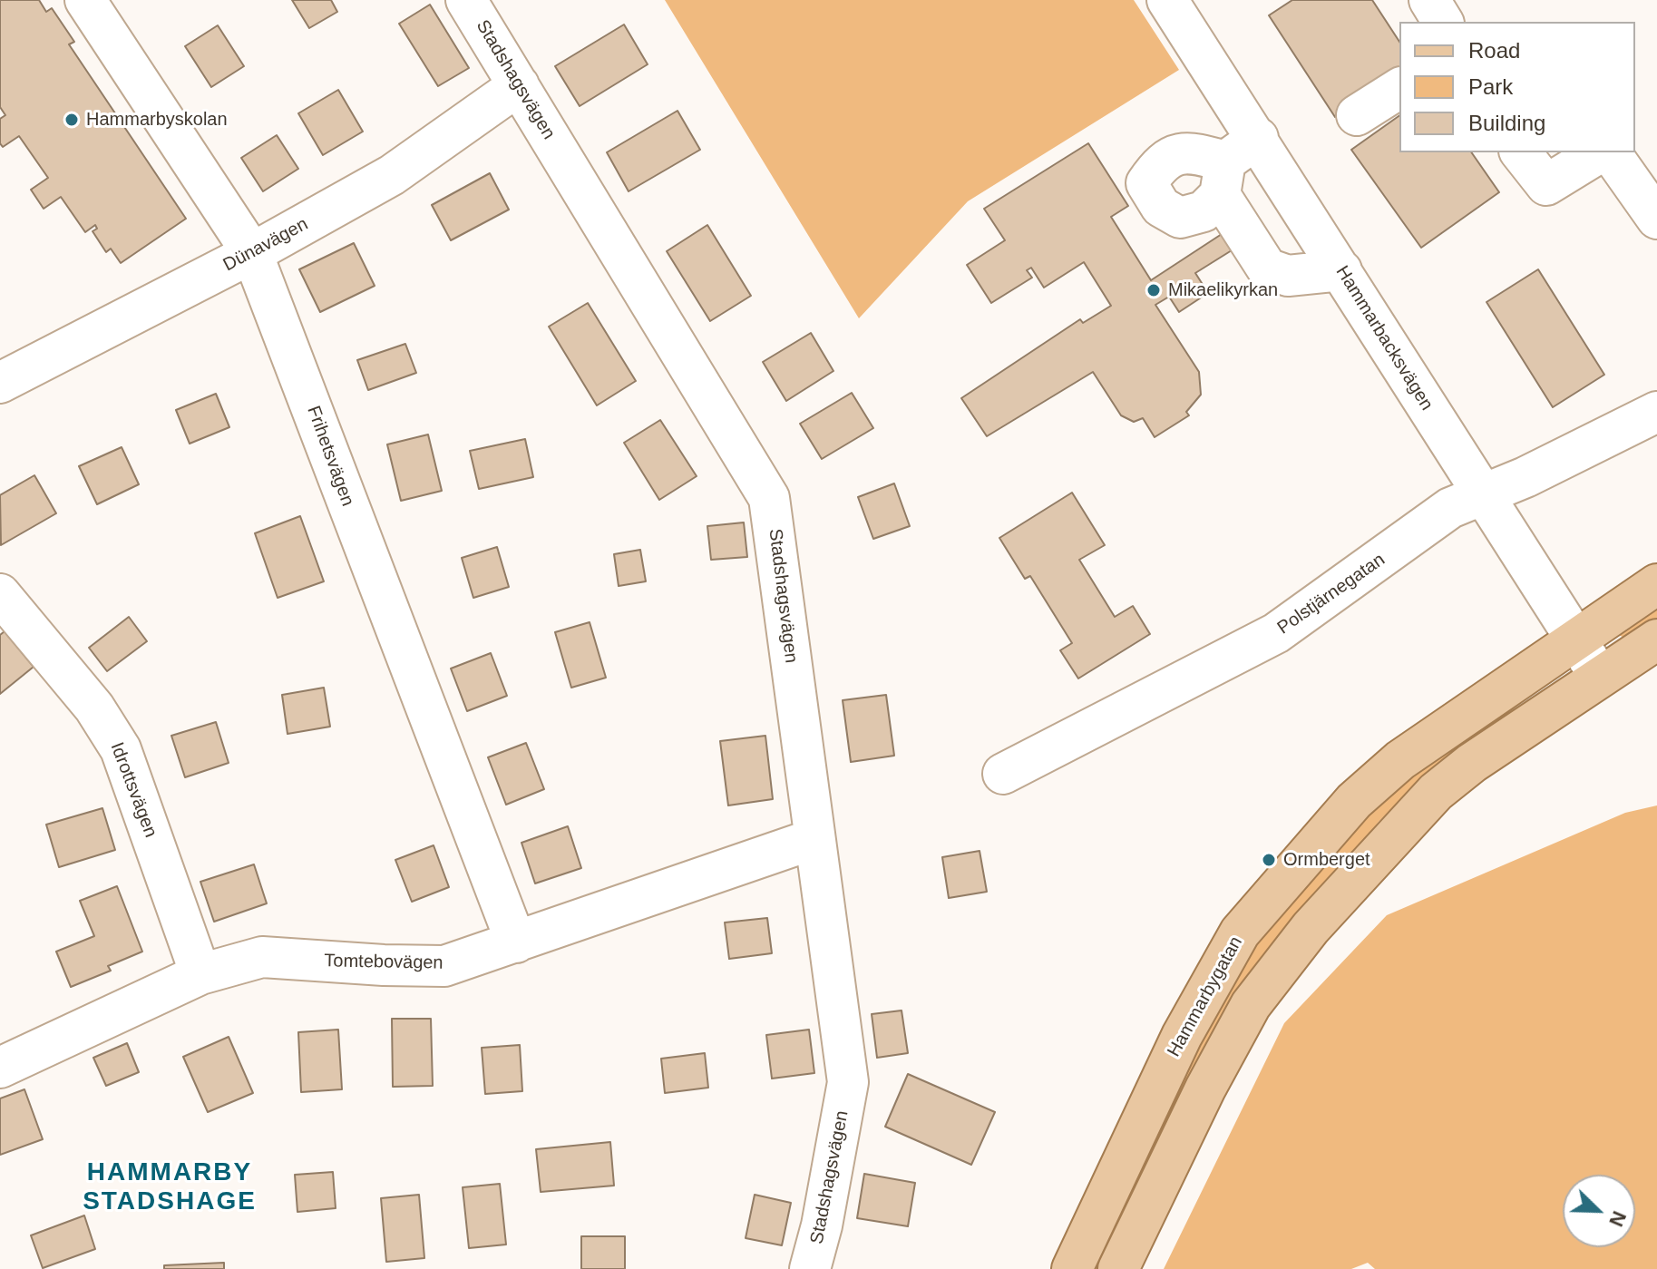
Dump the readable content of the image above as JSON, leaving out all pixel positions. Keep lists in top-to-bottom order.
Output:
{
  "streets": {
    "main road": ["Hammarbygatan"],
    "street": [
      "Stadshagsvägen",
      "Dünavägen",
      "Hammarbacksvägen",
      "Frihetsvägen",
      "Polstjärnegatan",
      "Idrottsvägen",
      "Tomtebovägen"
    ]
  },
  "crossings": [
    ["Stadshagsvägen", "Dünavägen"],
    ["Stadshagsvägen", "Tomtebovägen"],
    ["Dünavägen", "Frihetsvägen"],
    ["Hammarbacksvägen", "Polstjärnegatan"],
    ["Hammarbacksvägen", "Hammarbygatan"],
    ["Frihetsvägen", "Tomtebovägen"],
    ["Idrottsvägen", "Tomtebovägen"]
  ],
  "districts": ["HAMMARBY STADSHAGE"],
  "places": ["Hammarbyskolan", "Mikaelikyrkan", "Ormberget"],
  "legend": ["Road", "Park", "Building"],
  "north": "bottom right"
}
